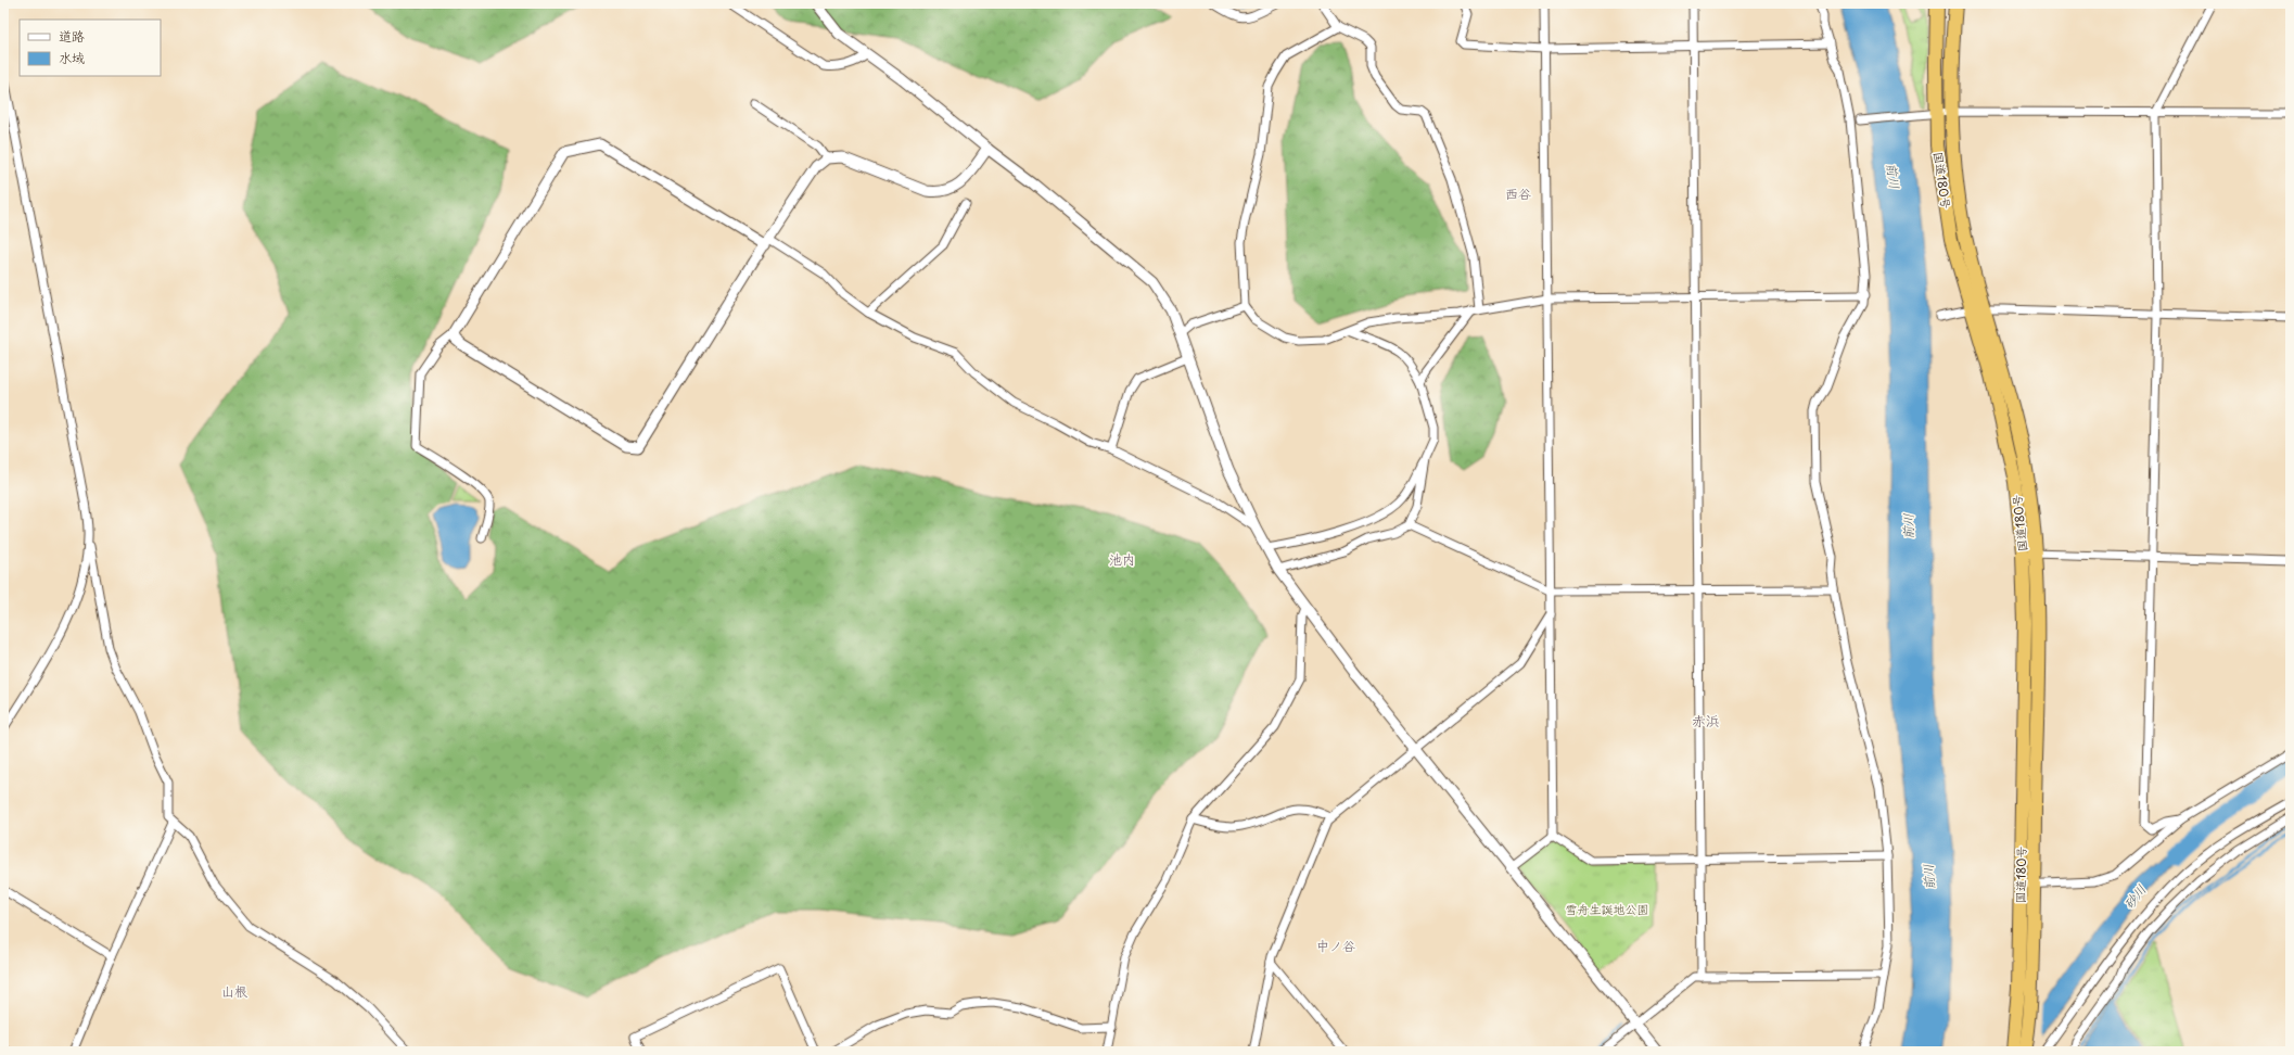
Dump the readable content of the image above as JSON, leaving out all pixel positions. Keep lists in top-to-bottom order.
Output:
{
  "streets": {
    "highway": ["国道180号"]
  },
  "districts": [
    "西谷",
    "池内",
    "赤浜",
    "中ノ谷",
    "山根"
  ],
  "water": ["前川", "砂川"],
  "parks": ["雪舟生誕地公園"],
  "legend": ["道路", "水域"]
}
